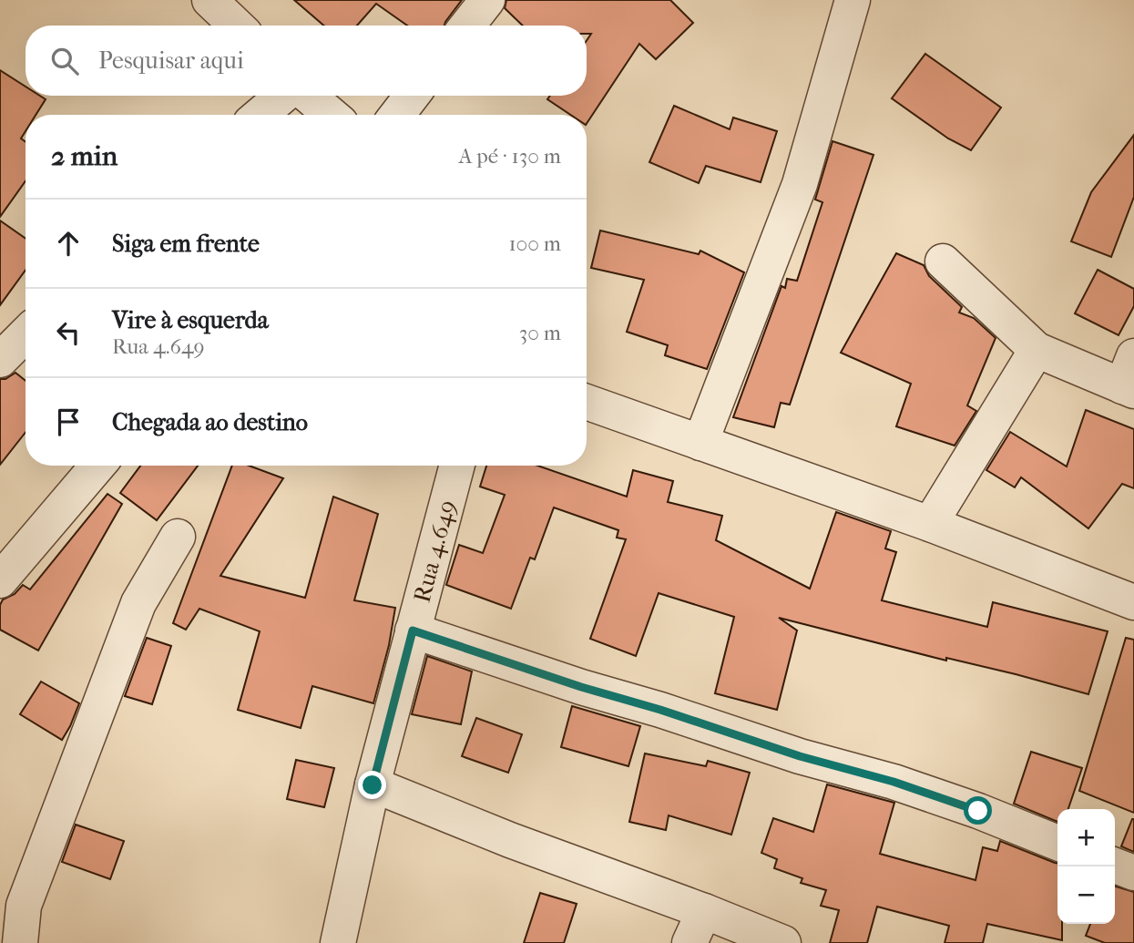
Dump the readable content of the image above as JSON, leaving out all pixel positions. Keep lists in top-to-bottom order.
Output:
{
  "streets": {
    "street": ["Rua 4.649"]
  },
  "page": {
    "search": "Pesquisar aqui",
    "heading": ["2 min", "A pé · 130 m"],
    "list": [
      ["Siga em frente", "100 m"],
      ["Vire à esquerda", "Rua 4.649", "30 m"],
      "Chegada ao destino"
    ],
    "map_buttons": ["+", "−"]
  }
}
